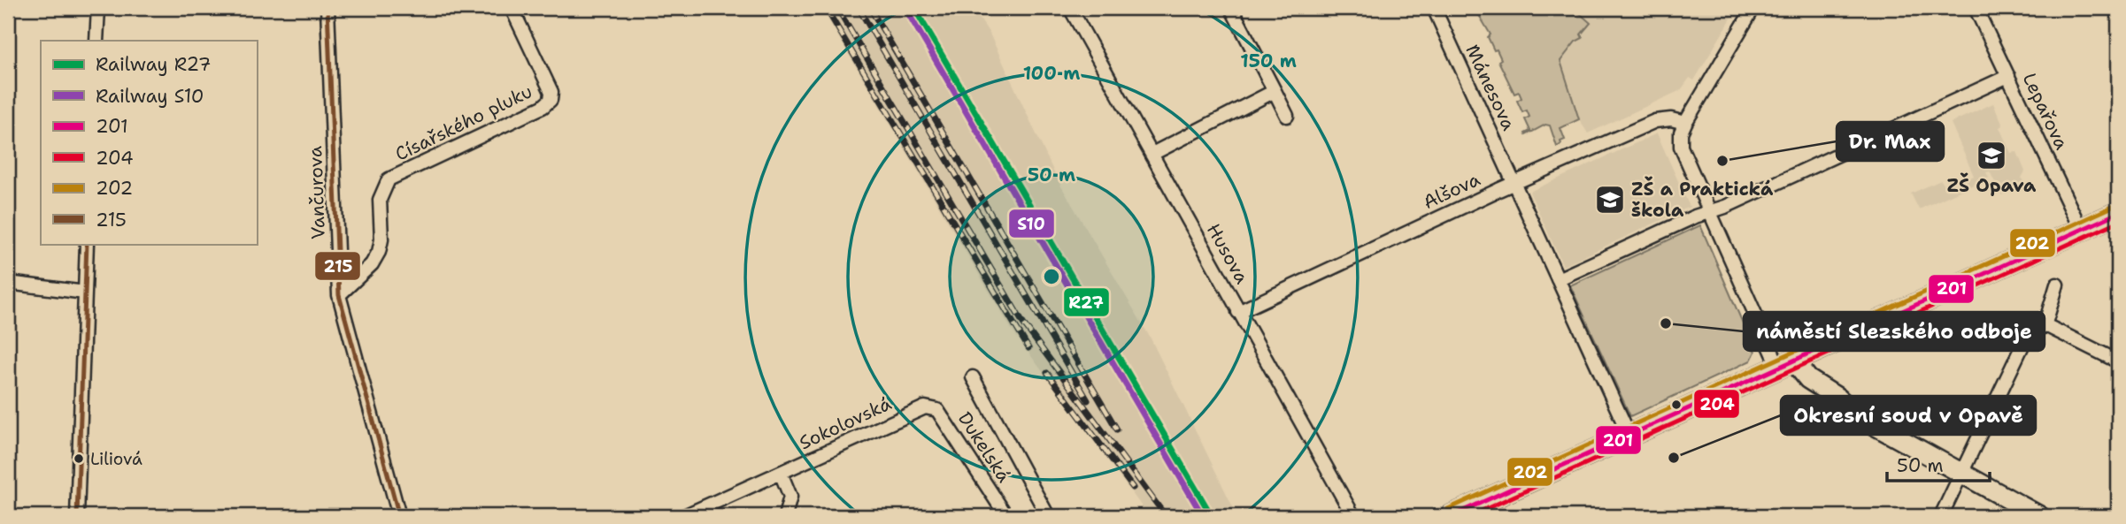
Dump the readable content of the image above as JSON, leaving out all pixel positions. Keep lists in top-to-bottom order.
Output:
{
  "streets": {
    "street": [
      "Mánesova",
      "Lepařova",
      "Císařského pluku",
      "Alšova",
      "Vančurova",
      "Husova",
      "Sokolovská",
      "Dukelská"
    ]
  },
  "crossings": [
    ["Mánesova", "Alšova"],
    ["Císařského pluku", "Vančurova"],
    ["Alšova", "Husova"],
    ["Sokolovská", "Dukelská"]
  ],
  "places": {
    "school or university": ["ZŠ Opava", "ZŠ a Praktická škola"],
    "other": [
      "Dr. Max",
      "náměstí Slezského odboje",
      "Okresní soud v Opavě",
      "Liliová"
    ]
  },
  "lines": [
    "rail line R27",
    "transit line 215",
    "rail line S10",
    "transit line 202",
    "transit line 201",
    "transit line 204"
  ],
  "legend": [
    "Railway R27",
    "Railway S10",
    "201",
    "204",
    "202",
    "215"
  ],
  "scale_bar": "50 m",
  "rings": ["150 m", "100 m", "50 m"]
}
